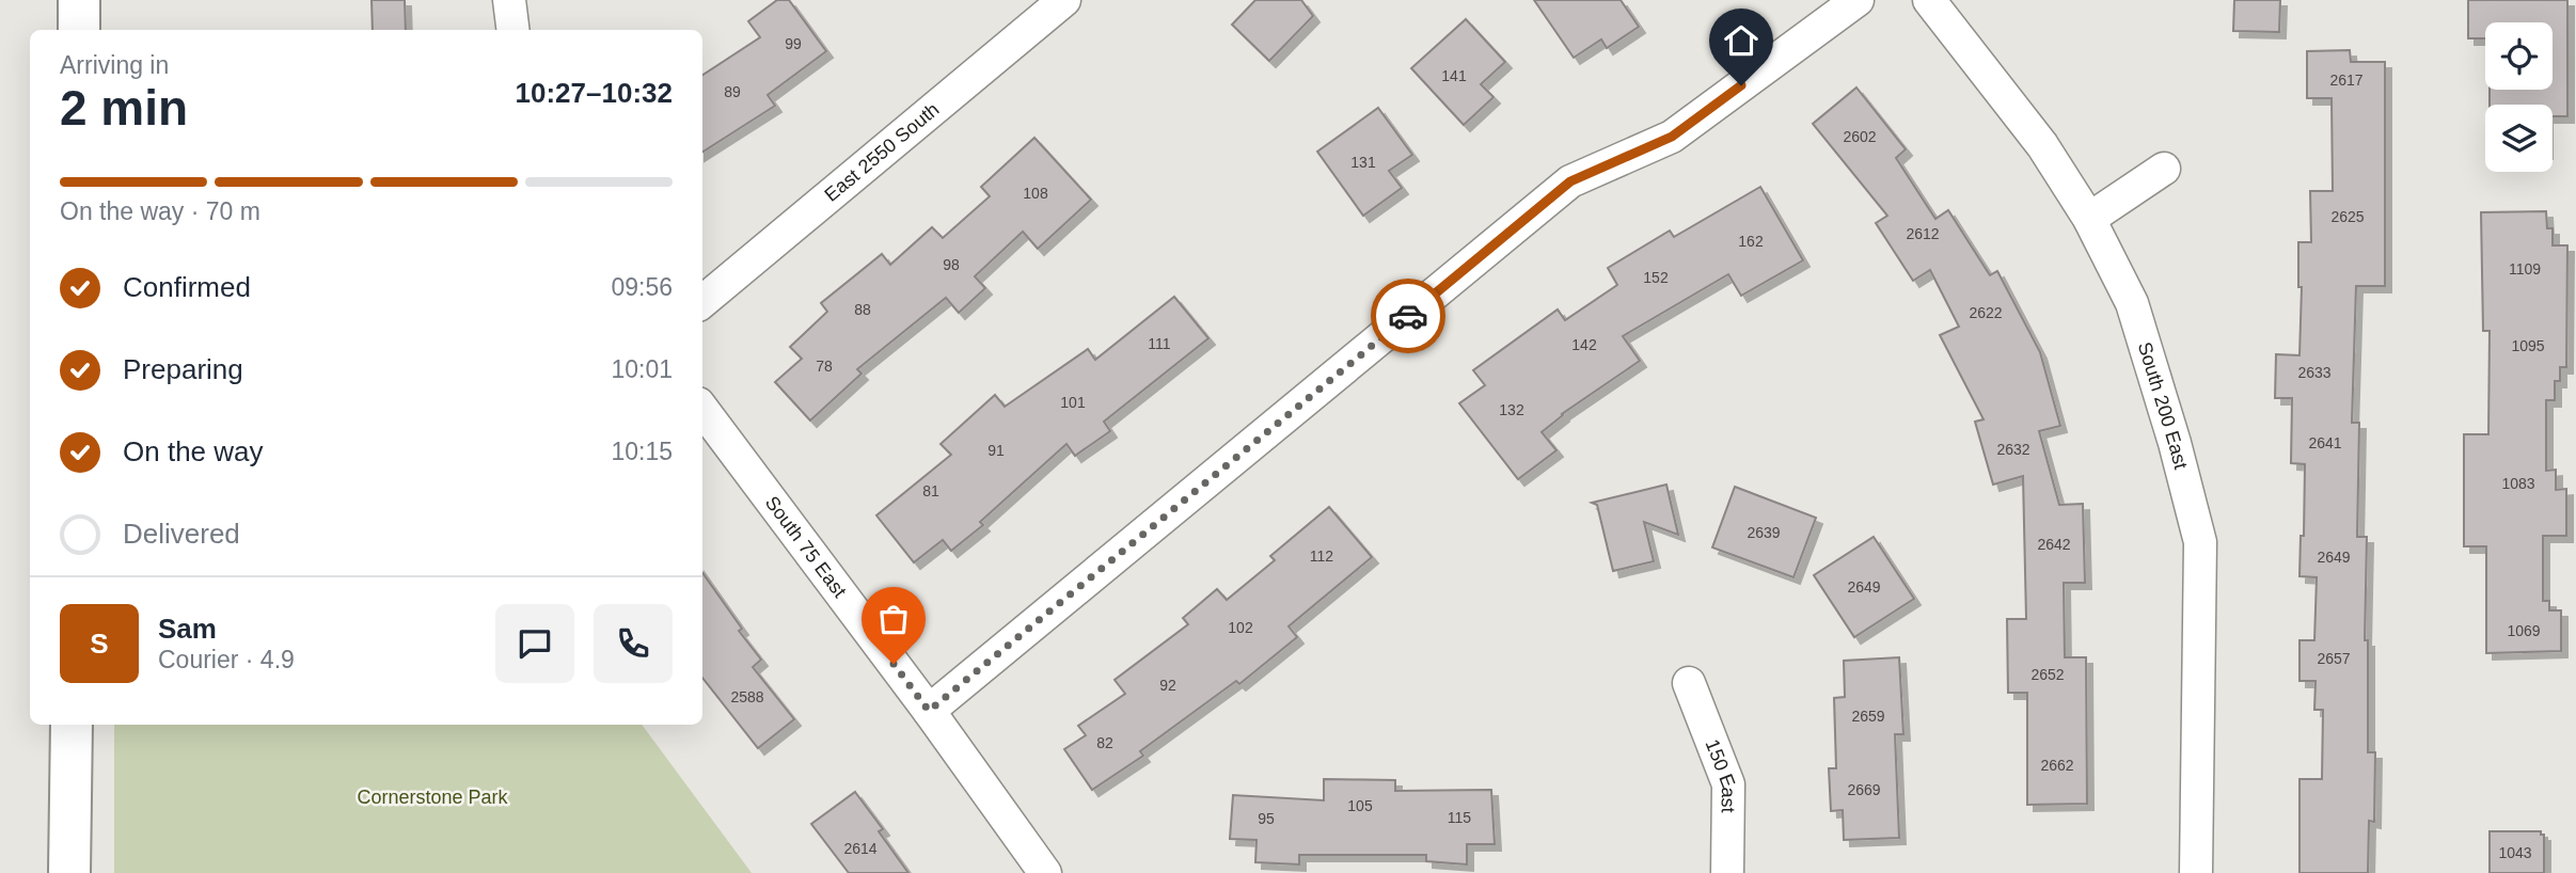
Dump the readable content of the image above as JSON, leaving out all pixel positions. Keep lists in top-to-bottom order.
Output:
{
  "streets": {
    "street": [
      "East 2550 South",
      "South 200 East",
      "South 75 East",
      "150 East"
    ]
  },
  "parks": ["Cornerstone Park"],
  "house_numbers": [
    "99",
    "141",
    "2617",
    "89",
    "2602",
    "131",
    "108",
    "2625",
    "2612",
    "162",
    "98",
    "1109",
    "152",
    "88",
    "2622",
    "111",
    "142",
    "1095",
    "78",
    "2633",
    "101",
    "132",
    "2641",
    "2632",
    "91",
    "1083",
    "81",
    "2639",
    "2642",
    "112",
    "2649",
    "2649",
    "102",
    "1069",
    "2657",
    "2652",
    "92",
    "2588",
    "2659",
    "82",
    "2662",
    "2669",
    "105",
    "115",
    "95",
    "2614",
    "1043"
  ],
  "page": {
    "heading": ["2 min", "Arriving in", "10:27–10:32"],
    "panel": ["Sam", "Courier · 4.9"],
    "bar": "On the way · 70 m",
    "list": [
      ["Confirmed", "09:56"],
      ["Preparing", "10:01"],
      ["On the way", "10:15"],
      "Delivered"
    ],
    "round": "S"
  }
}
